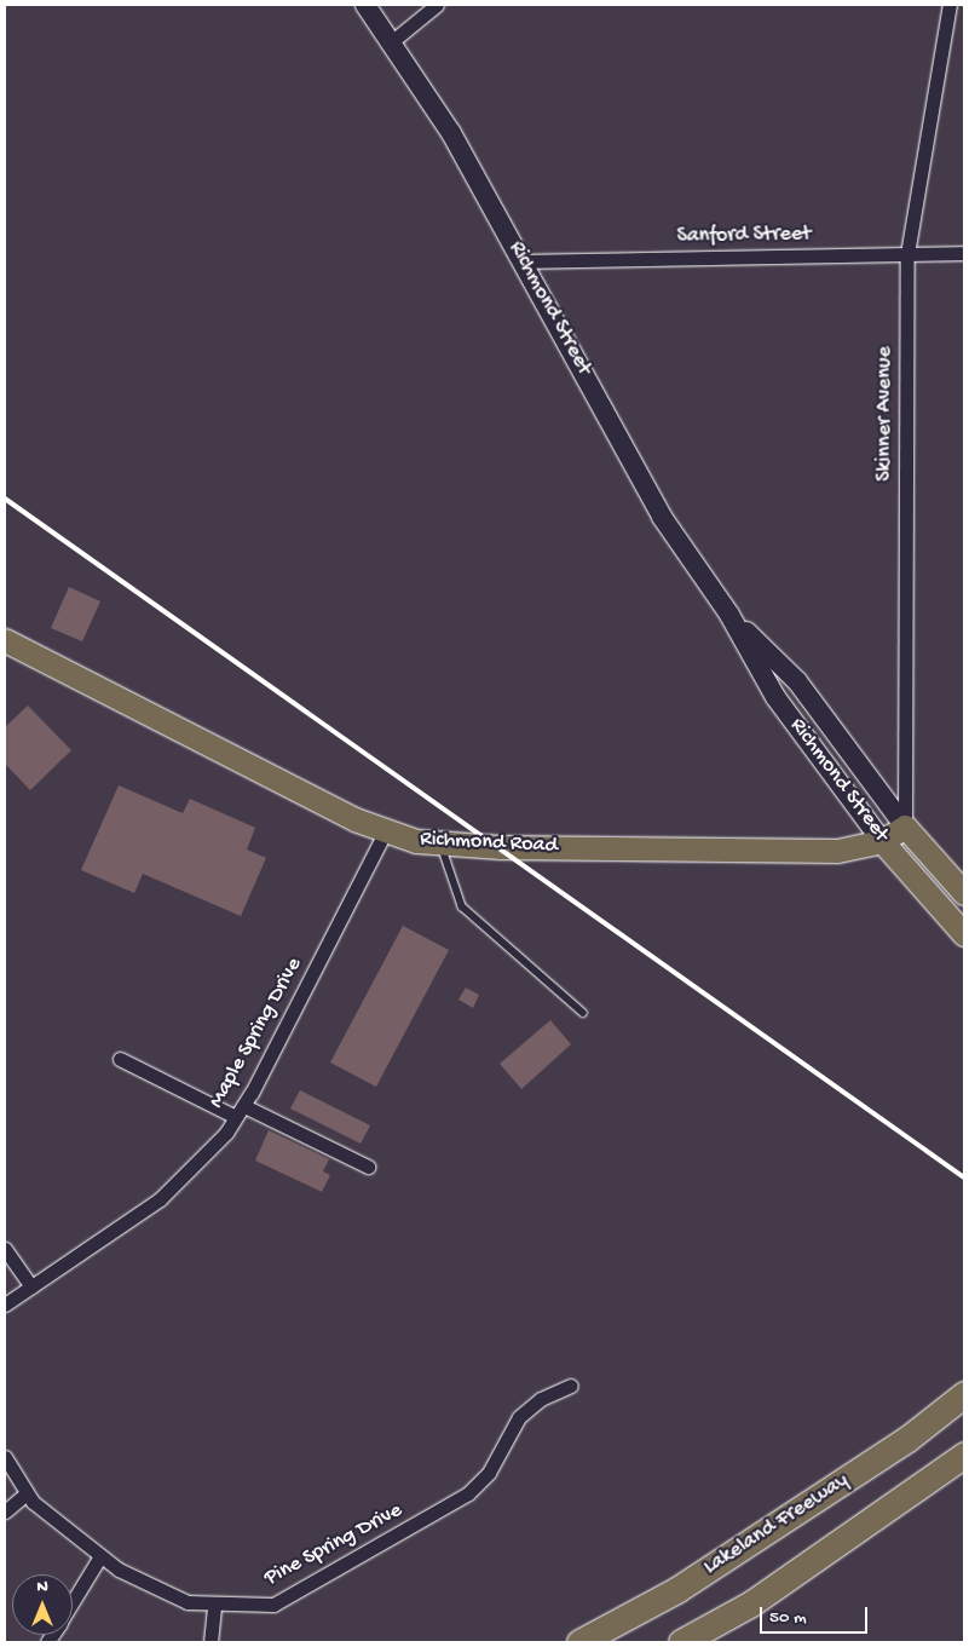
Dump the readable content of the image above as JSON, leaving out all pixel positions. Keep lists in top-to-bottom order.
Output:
{
  "streets": {
    "highway": ["Lakeland Freeway"],
    "main road": ["Richmond Street", "Richmond Road"],
    "street": [
      "Sanford Street",
      "Skinner Avenue",
      "Maple Spring Drive",
      "Pine Spring Drive"
    ]
  },
  "crossings": [
    ["Sanford Street", "Richmond Street"],
    ["Sanford Street", "Skinner Avenue"],
    ["Richmond Street", "Skinner Avenue"],
    ["Richmond Street", "Richmond Road"],
    ["Skinner Avenue", "Richmond Road"],
    ["Richmond Road", "Maple Spring Drive"]
  ],
  "scale_bar": "50 m",
  "north": "top"
}
